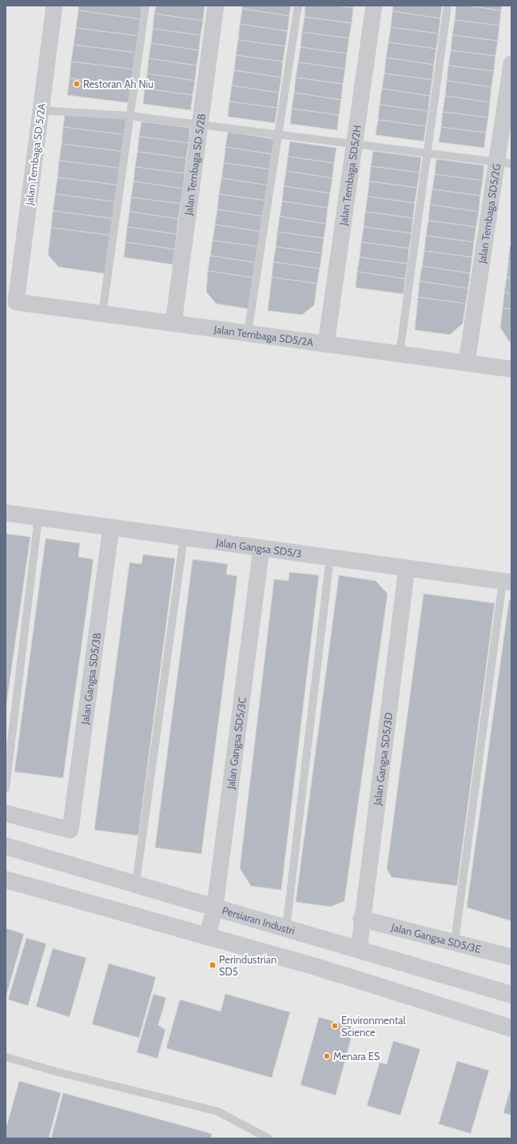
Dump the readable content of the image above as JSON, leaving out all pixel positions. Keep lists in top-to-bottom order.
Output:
{
  "streets": {
    "street": [
      "Jalan Tembaga SD 5/2A",
      "Jalan Tembaga SD 5/2B",
      "Jalan Tembaga SD5/2H",
      "Jalan Tembaga SD5/2G",
      "Jalan Tembaga SD5/2A",
      "Jalan Gangsa SD5/3",
      "Jalan Gangsa SD5/3B",
      "Jalan Gangsa SD5/3C",
      "Jalan Gangsa SD5/3D",
      "Persiaran Industri",
      "Jalan Gangsa SD5/3E"
    ]
  },
  "crossings": [
    ["Jalan Tembaga SD 5/2A", "Jalan Tembaga SD5/2A"],
    ["Jalan Tembaga SD 5/2B", "Jalan Tembaga SD5/2A"],
    ["Jalan Tembaga SD5/2H", "Jalan Tembaga SD5/2A"],
    ["Jalan Tembaga SD5/2G", "Jalan Tembaga SD5/2A"],
    ["Jalan Gangsa SD5/3", "Jalan Gangsa SD5/3B"],
    ["Jalan Gangsa SD5/3", "Jalan Gangsa SD5/3C"],
    ["Jalan Gangsa SD5/3", "Jalan Gangsa SD5/3D"],
    ["Jalan Gangsa SD5/3C", "Persiaran Industri"],
    ["Jalan Gangsa SD5/3D", "Persiaran Industri"],
    ["Jalan Gangsa SD5/3D", "Jalan Gangsa SD5/3E"]
  ],
  "places": {
    "other": ["Restoran Ah Niu", "Environmental Science", "Menara ES"],
    "transit": ["Perindustrian SD5"]
  }
}
